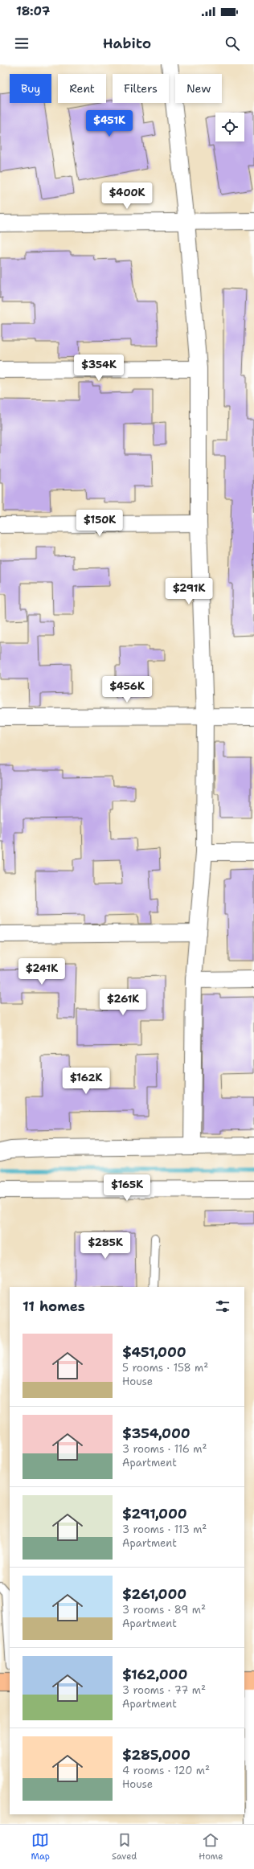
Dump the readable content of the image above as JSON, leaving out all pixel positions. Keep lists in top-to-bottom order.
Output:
{
  "page": {
    "status": "18:07",
    "header": "Habito",
    "chip": [
      "Buy",
      "Rent",
      "Filters",
      "New"
    ],
    "price": [
      "$451K",
      "$400K",
      "$354K",
      "$150K",
      "$291K",
      "$456K",
      "$241K",
      "$261K",
      "$162K",
      "$165K",
      "$285K"
    ],
    "heading": "11 homes",
    "list": [
      {
        "name": "$451,000",
        "note": "5 rooms · 158 m² · House"
      },
      {
        "name": "$354,000",
        "note": "3 rooms · 116 m² · Apartment"
      },
      {
        "name": "$291,000",
        "note": "3 rooms · 113 m² · Apartment"
      },
      {
        "name": "$261,000",
        "note": "3 rooms · 89 m² · Apartment"
      },
      {
        "name": "$162,000",
        "note": "3 rooms · 77 m² · Apartment"
      },
      {
        "name": "$285,000",
        "note": "4 rooms · 120 m² · House"
      }
    ],
    "tabs": ["Map", "Saved", "Home"]
  }
}
